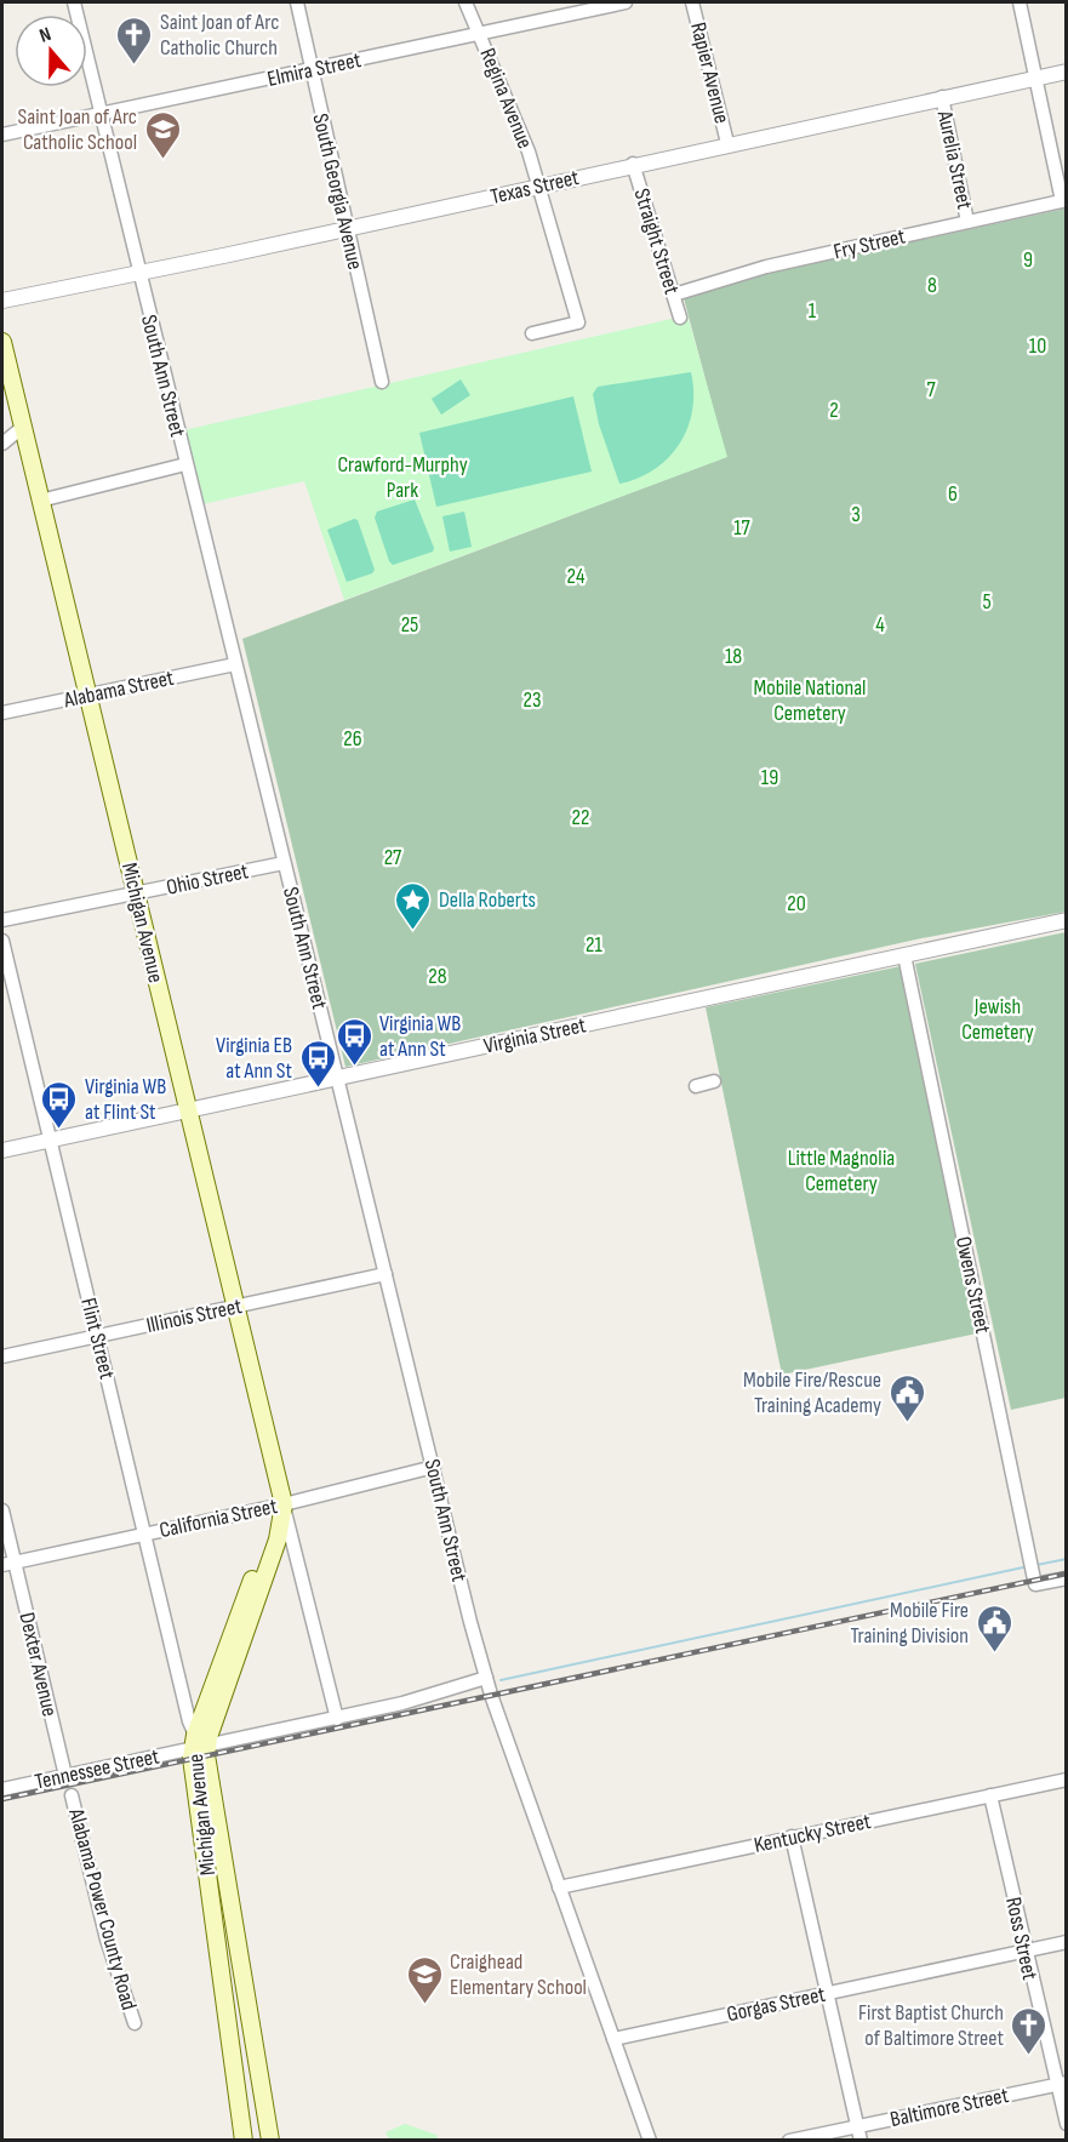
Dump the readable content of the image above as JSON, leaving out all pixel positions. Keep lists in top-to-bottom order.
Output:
{
  "streets": {
    "main road": ["Michigan Avenue"],
    "street": [
      "Elmira Street",
      "Rapier Avenue",
      "Regina Avenue",
      "Aurelia Street",
      "Texas Street",
      "South Georgia Avenue",
      "Straight Street",
      "Fry Street",
      "South Ann Street",
      "Alabama Street",
      "Ohio Street",
      "Virginia Street",
      "Owens Street",
      "Illinois Street",
      "Flint Street",
      "California Street",
      "Dexter Avenue",
      "Tennessee Street",
      "Kentucky Street",
      "Alabama Power County Road",
      "Ross Street",
      "Gorgas Street",
      "Baltimore Street"
    ]
  },
  "crossings": [
    ["Elmira Street", "Regina Avenue"],
    ["Elmira Street", "South Georgia Avenue"],
    ["Elmira Street", "South Ann Street"],
    ["Rapier Avenue", "Texas Street"],
    ["Regina Avenue", "Texas Street"],
    ["Aurelia Street", "Texas Street"],
    ["Aurelia Street", "Fry Street"],
    ["Texas Street", "South Georgia Avenue"],
    ["Texas Street", "Straight Street"],
    ["Texas Street", "South Ann Street"],
    ["Straight Street", "Fry Street"],
    ["South Ann Street", "Alabama Street"],
    ["South Ann Street", "Ohio Street"],
    ["South Ann Street", "Virginia Street"],
    ["South Ann Street", "Illinois Street"],
    ["South Ann Street", "California Street"],
    ["South Ann Street", "Tennessee Street"],
    ["South Ann Street", "Kentucky Street"],
    ["South Ann Street", "Gorgas Street"],
    ["Alabama Street", "Michigan Avenue"],
    ["Ohio Street", "Michigan Avenue"],
    ["Michigan Avenue", "Virginia Street"],
    ["Michigan Avenue", "Illinois Street"],
    ["Michigan Avenue", "Flint Street"],
    ["Michigan Avenue", "California Street"],
    ["Michigan Avenue", "Tennessee Street"],
    ["Virginia Street", "Owens Street"],
    ["Virginia Street", "Flint Street"],
    ["Illinois Street", "Flint Street"],
    ["Flint Street", "California Street"],
    ["Flint Street", "Tennessee Street"],
    ["California Street", "Dexter Avenue"],
    ["Dexter Avenue", "Tennessee Street"],
    ["Kentucky Street", "Ross Street"],
    ["Ross Street", "Gorgas Street"],
    ["Ross Street", "Baltimore Street"]
  ],
  "parks": [
    "9",
    "8",
    "1",
    "10",
    "7",
    "2",
    "Crawford-Murphy Park",
    "6",
    "3",
    "17",
    "24",
    "5",
    "25",
    "4",
    "18",
    "Mobile National Cemetery",
    "23",
    "26",
    "19",
    "22",
    "27",
    "20",
    "21",
    "28",
    "Jewish Cemetery",
    "Little Magnolia Cemetery"
  ],
  "places": {
    "church": ["Saint Joan of Arc Catholic Church", "First Baptist Church of Baltimore Street"],
    "school or university": ["Saint Joan of Arc Catholic School", "Craighead Elementary School"],
    "place": ["Della Roberts"],
    "bus stop": ["Virginia WB at Ann St", "Virginia EB at Ann St", "Virginia WB at Flint St"],
    "public building": ["Mobile Fire/Rescue Training Academy", "Mobile Fire Training Division"]
  },
  "north": "top"
}
